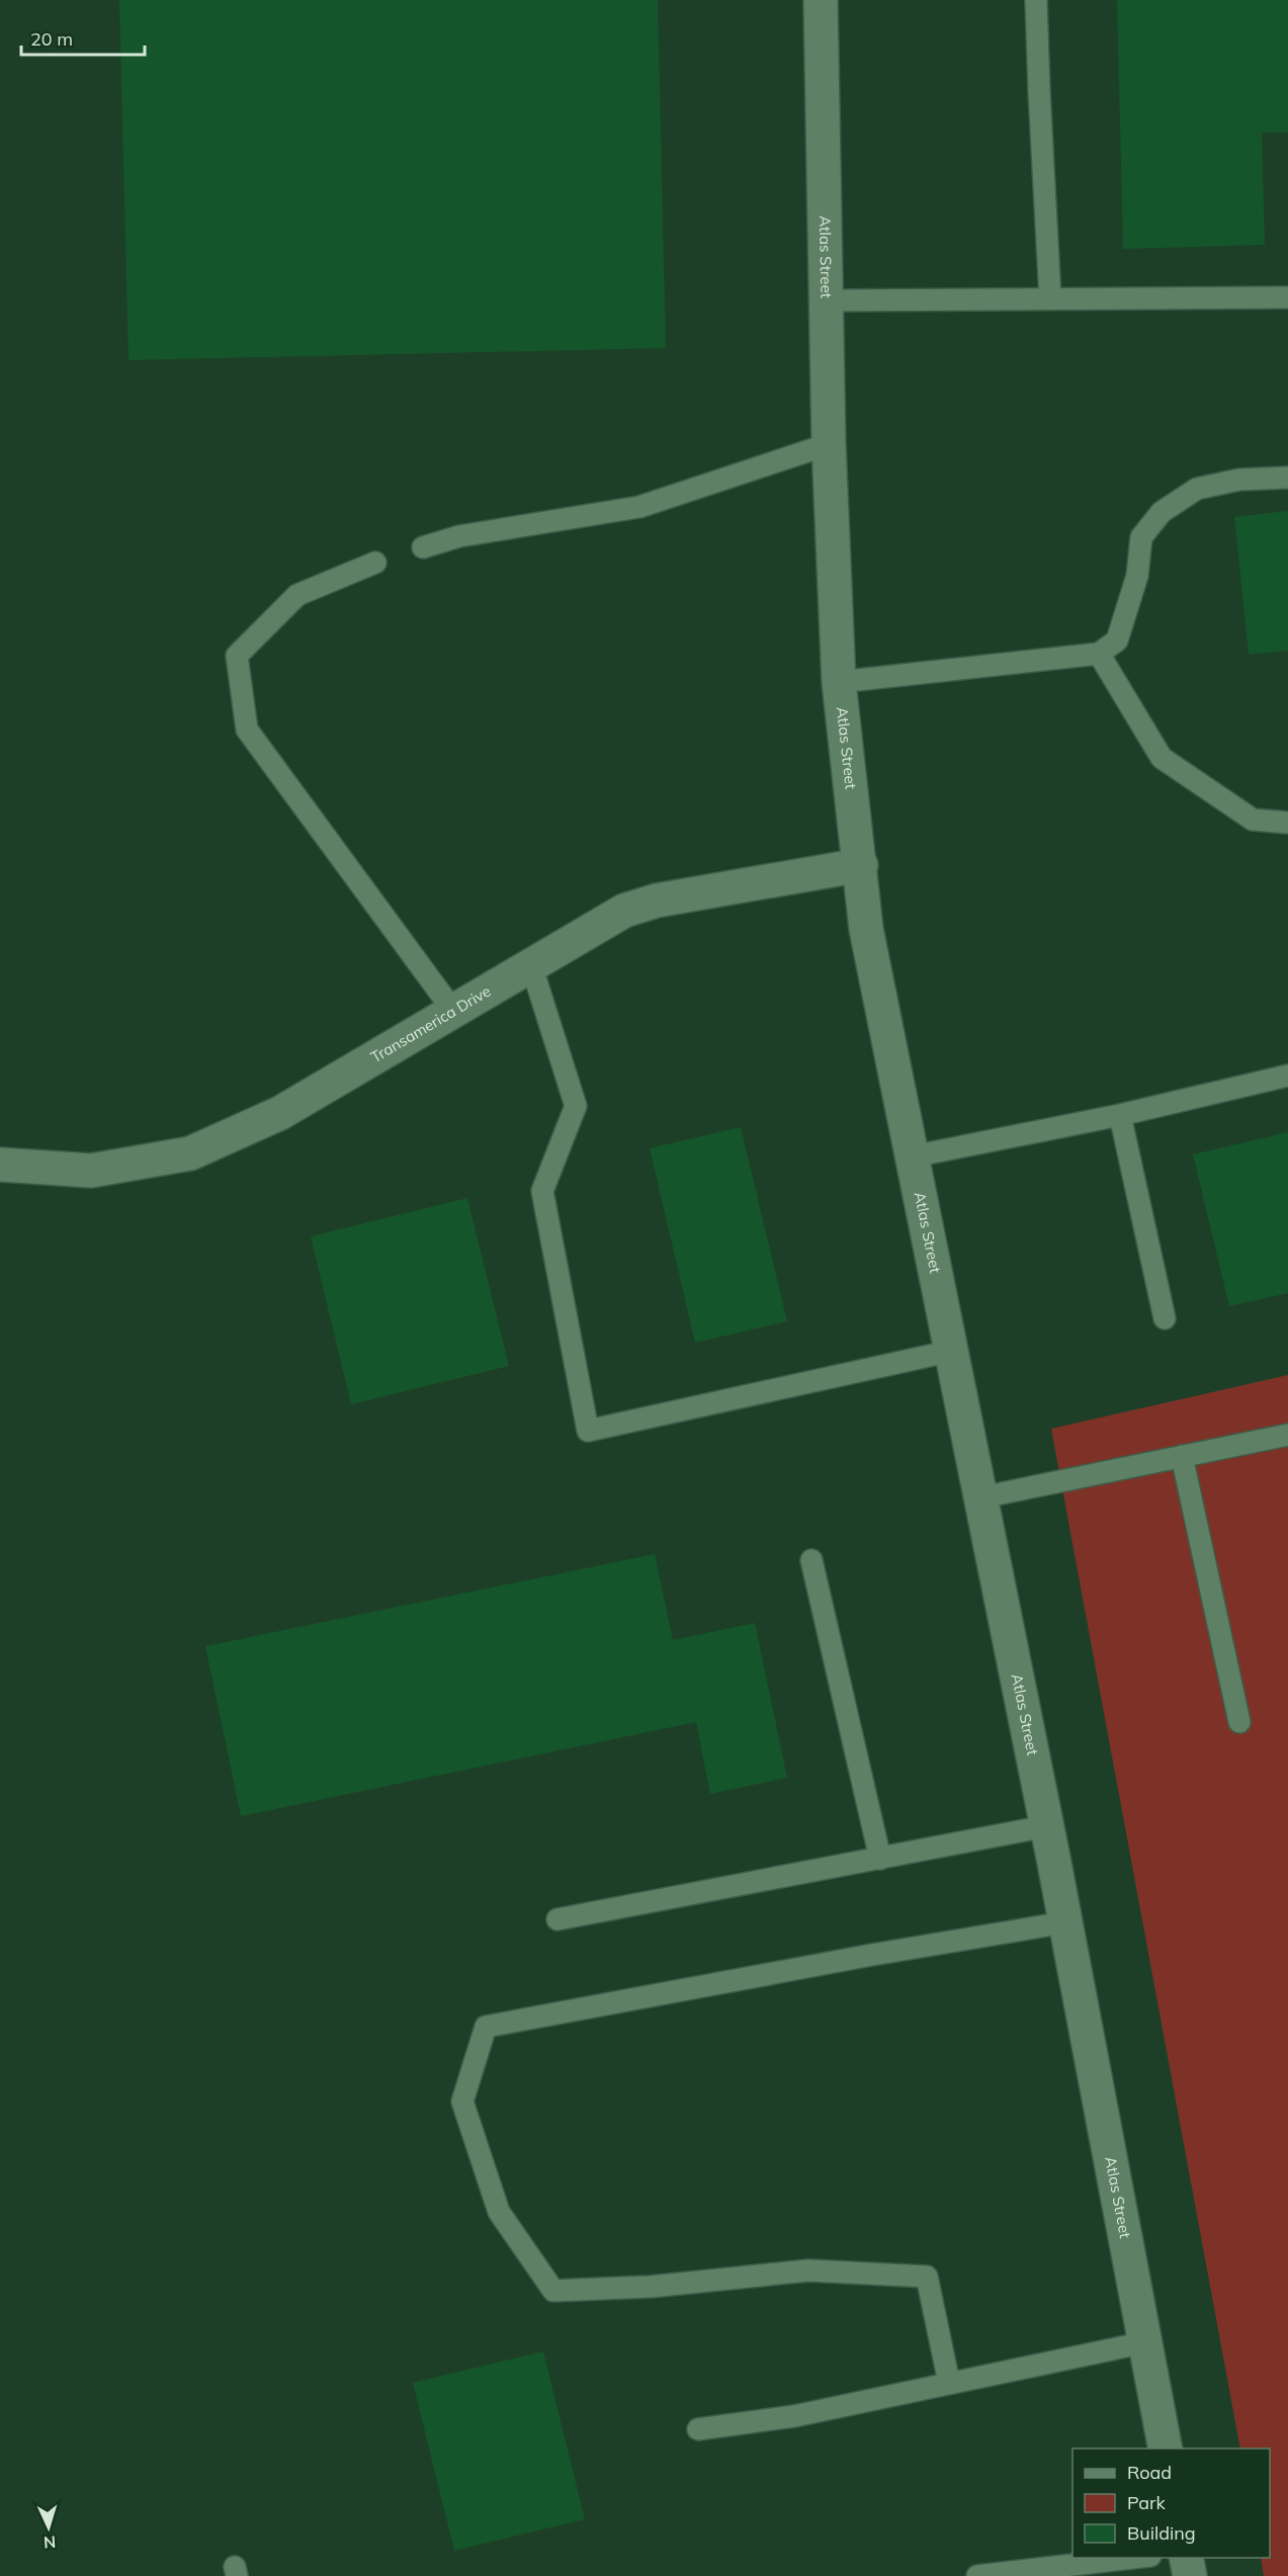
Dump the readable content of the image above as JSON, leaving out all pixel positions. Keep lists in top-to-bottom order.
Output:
{
  "streets": {
    "street": ["Atlas Street", "Transamerica Drive"]
  },
  "crossings": [
    ["Atlas Street", "Transamerica Drive"]
  ],
  "legend": ["Road", "Park", "Building"],
  "scale_bar": "20 m",
  "north": "bottom"
}
